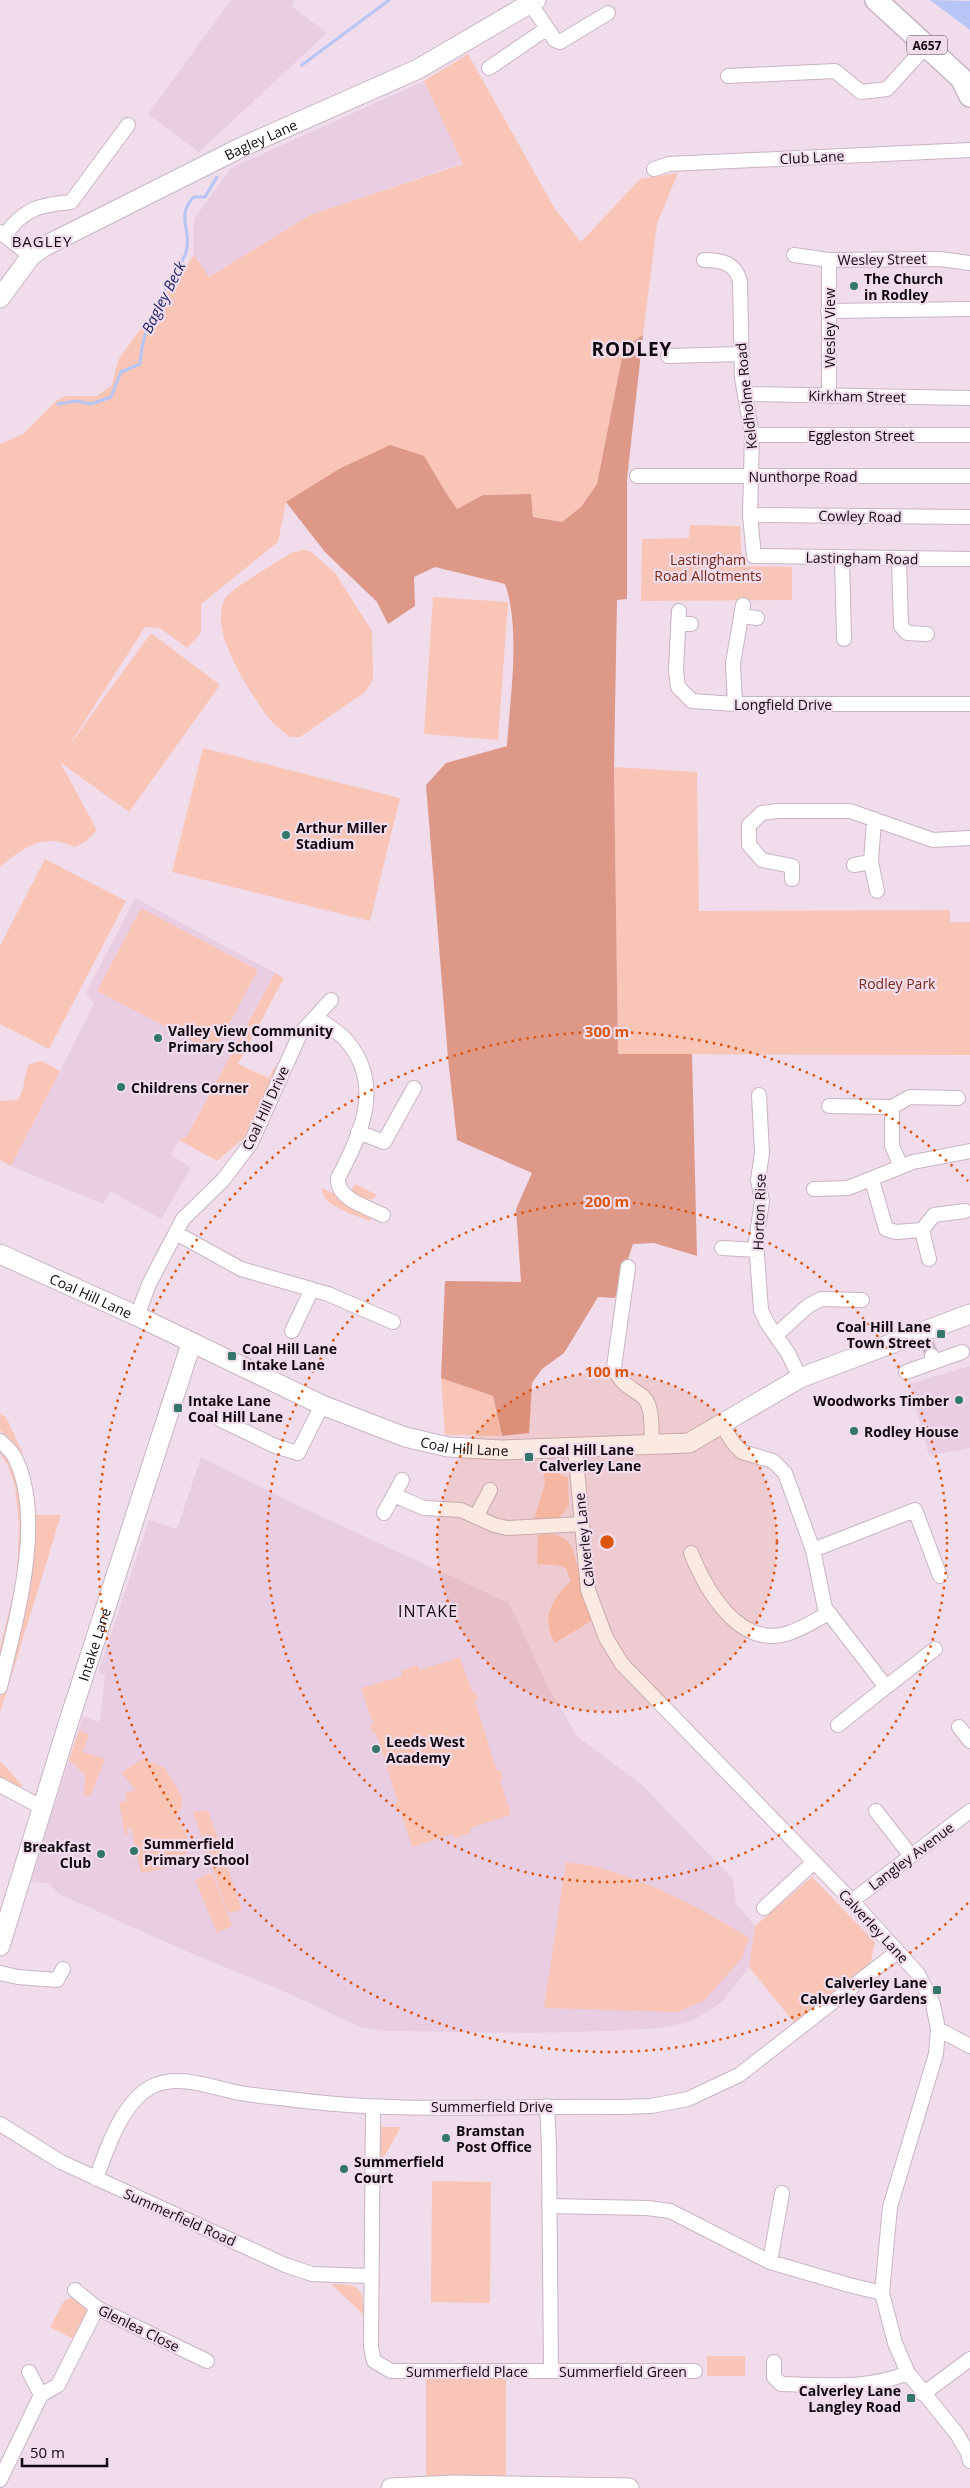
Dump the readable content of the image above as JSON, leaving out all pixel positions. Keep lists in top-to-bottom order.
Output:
{
  "streets": {
    "main road": ["A657"],
    "street": [
      "Bagley Lane",
      "Club Lane",
      "Wesley Street",
      "Wesley View",
      "Keldholme Road",
      "Kirkham Street",
      "Eggleston Street",
      "Nunthorpe Road",
      "Cowley Road",
      "Lastingham Road",
      "Longfield Drive",
      "Coal Hill Drive",
      "Horton Rise",
      "Coal Hill Lane",
      "Calverley Lane",
      "Intake Lane",
      "Langley Avenue",
      "Summerfield Drive",
      "Summerfield Road",
      "Glenlea Close",
      "Summerfield Place",
      "Summerfield Green"
    ]
  },
  "crossings": [
    ["Wesley Street", "Wesley View"],
    ["Wesley View", "Kirkham Street"],
    ["Keldholme Road", "Kirkham Street"],
    ["Keldholme Road", "Eggleston Street"],
    ["Keldholme Road", "Nunthorpe Road"],
    ["Keldholme Road", "Cowley Road"],
    ["Keldholme Road", "Lastingham Road"],
    ["Coal Hill Drive", "Coal Hill Lane"],
    ["Horton Rise", "Coal Hill Lane"],
    ["Coal Hill Lane", "Calverley Lane"],
    ["Coal Hill Lane", "Intake Lane"],
    ["Calverley Lane", "Langley Avenue"],
    ["Calverley Lane", "Summerfield Drive"],
    ["Summerfield Drive", "Summerfield Road"],
    ["Summerfield Drive", "Summerfield Place"],
    ["Summerfield Road", "Summerfield Place"],
    ["Summerfield Place", "Summerfield Green"]
  ],
  "districts": ["BAGLEY", "RODLEY", "INTAKE"],
  "water": ["Bagley Beck"],
  "parks": ["Lastingham Road Allotments", "Rodley Park"],
  "places": {
    "other": [
      "The Church in Rodley",
      "Arthur Miller Stadium",
      "Valley View Community Primary School",
      "Childrens Corner",
      "Woodworks Timber",
      "Rodley House",
      "Leeds West Academy",
      "Summerfield Primary School",
      "Breakfast Club",
      "Bramstan Post Office",
      "Summerfield Court"
    ],
    "transit": [
      "Coal Hill Lane Town Street",
      "Coal Hill Lane Intake Lane",
      "Intake Lane Coal Hill Lane",
      "Coal Hill Lane Calverley Lane",
      "Calverley Lane Calverley Gardens",
      "Calverley Lane Langley Road"
    ]
  },
  "scale_bar": "50 m",
  "rings": ["300 m", "200 m", "100 m"]
}
